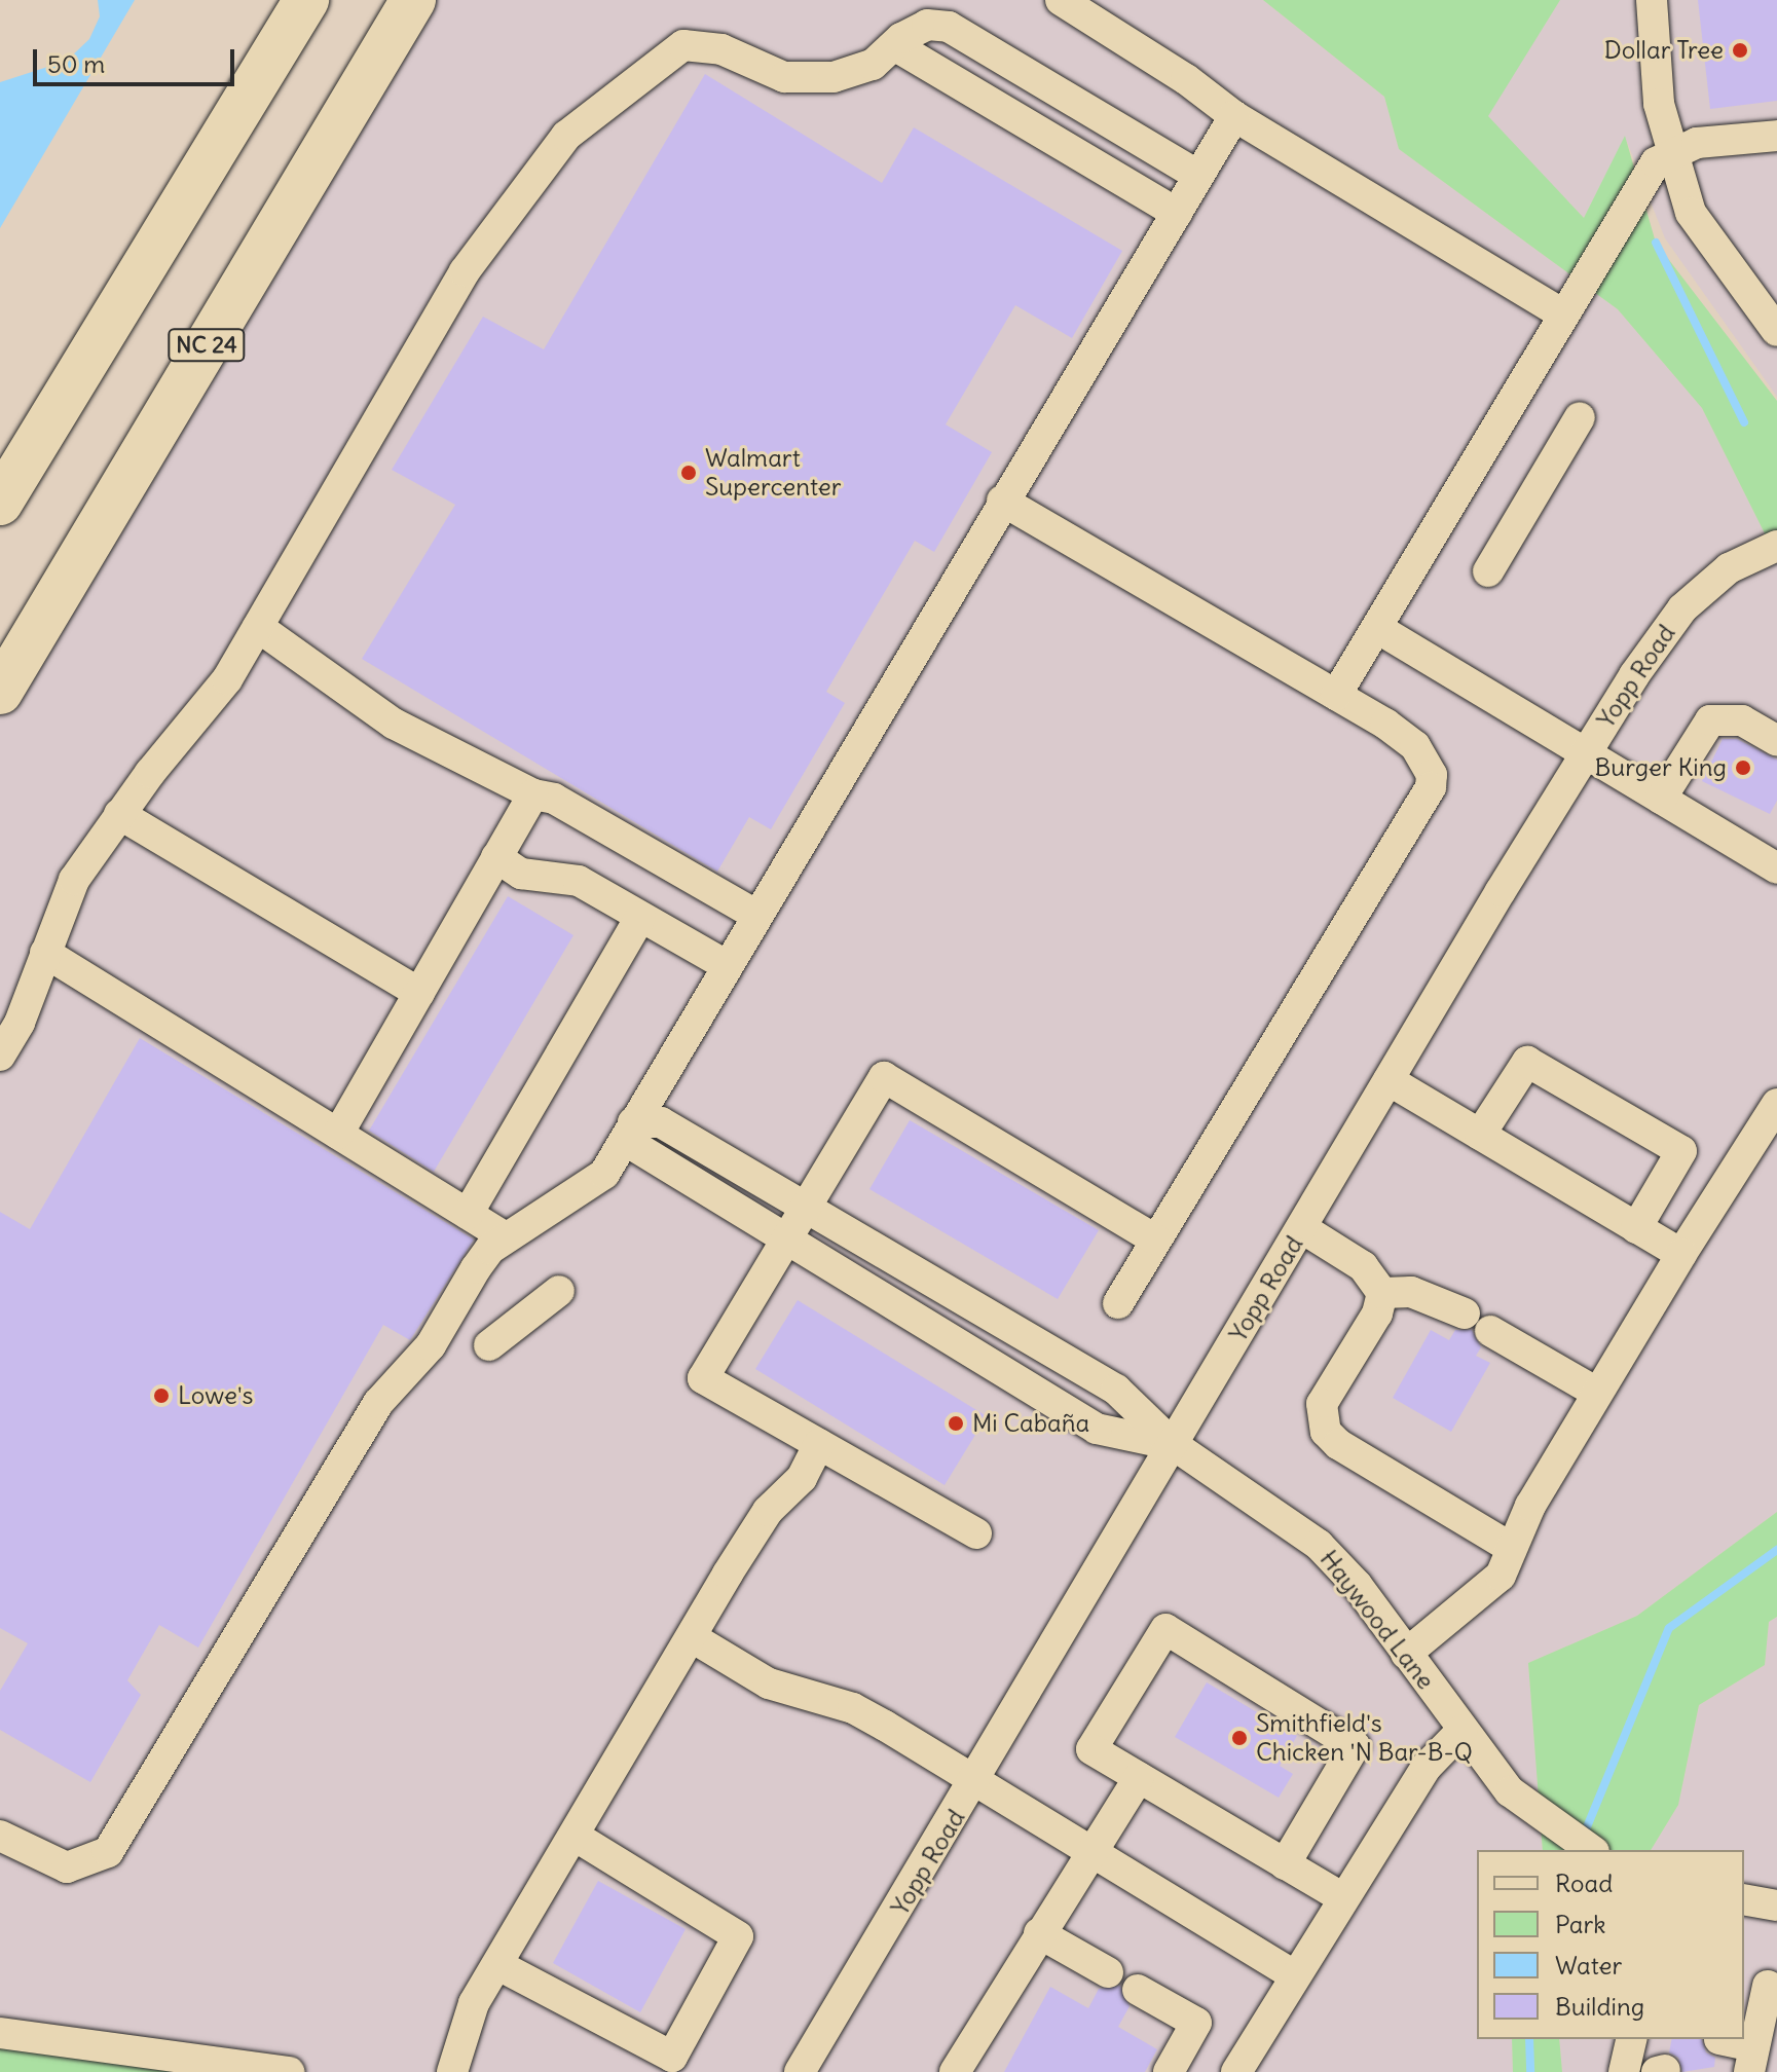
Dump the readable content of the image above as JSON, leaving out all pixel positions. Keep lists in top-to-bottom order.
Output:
{
  "streets": {
    "highway": ["NC 24"],
    "street": ["Yopp Road", "Haywood Lane"]
  },
  "crossings": [
    ["Yopp Road", "Haywood Lane"]
  ],
  "places": [
    "Dollar Tree",
    "Walmart Supercenter",
    "Burger King",
    "Lowe's",
    "Mi Cabaña",
    "Smithfield's Chicken 'N Bar-B-Q"
  ],
  "legend": [
    "Road",
    "Park",
    "Water",
    "Building"
  ],
  "scale_bar": "50 m"
}
